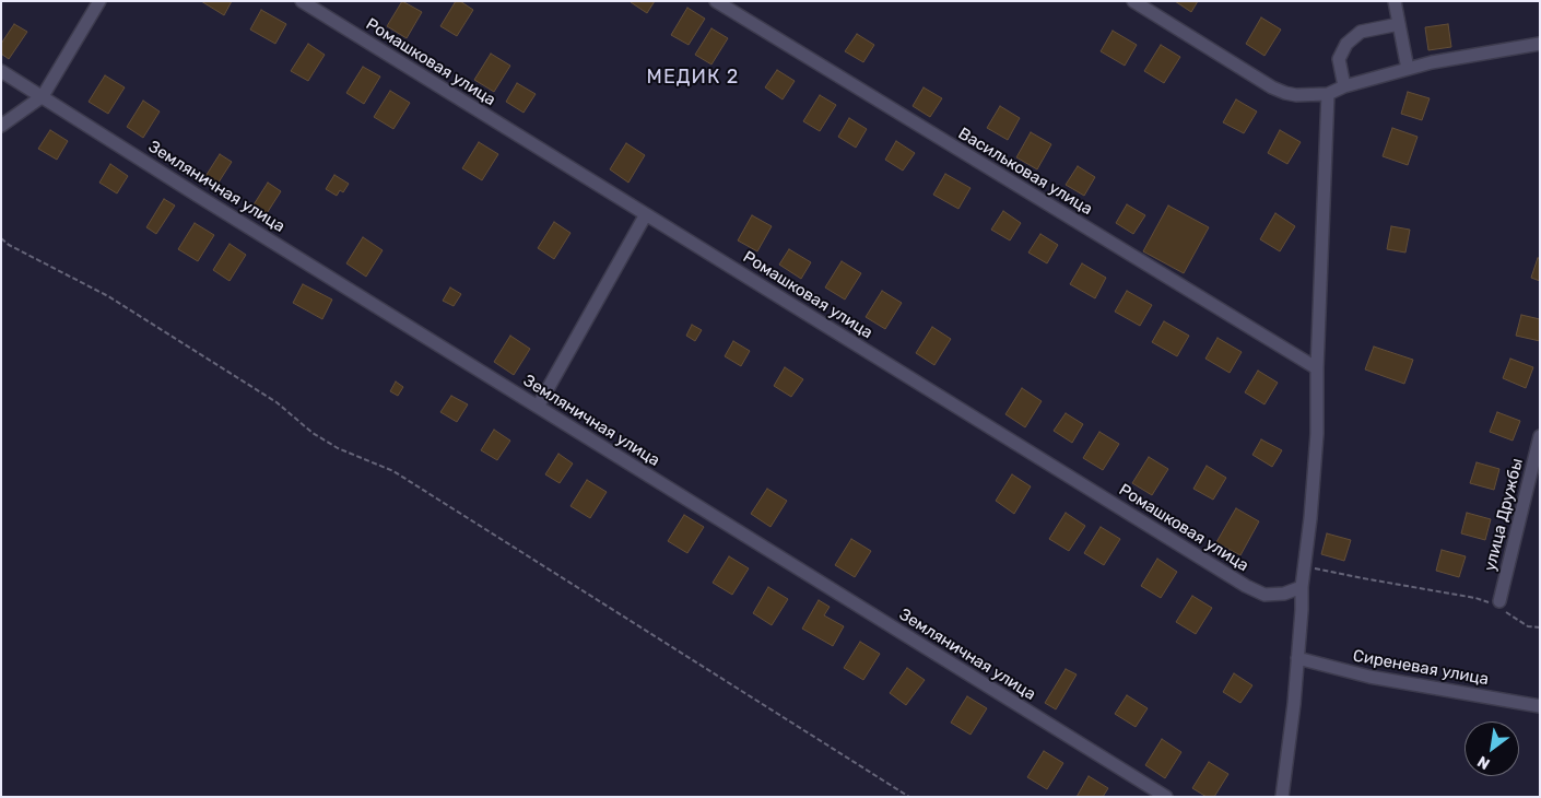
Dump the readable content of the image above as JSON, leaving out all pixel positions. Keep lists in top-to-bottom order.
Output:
{
  "streets": {
    "street": [
      "Ромашковая улица",
      "Васильковая улица",
      "Земляничная улица",
      "улица Дружбы",
      "Сиреневая улица"
    ]
  },
  "districts": ["МЕДИК 2"],
  "north": "bottom left"
}
